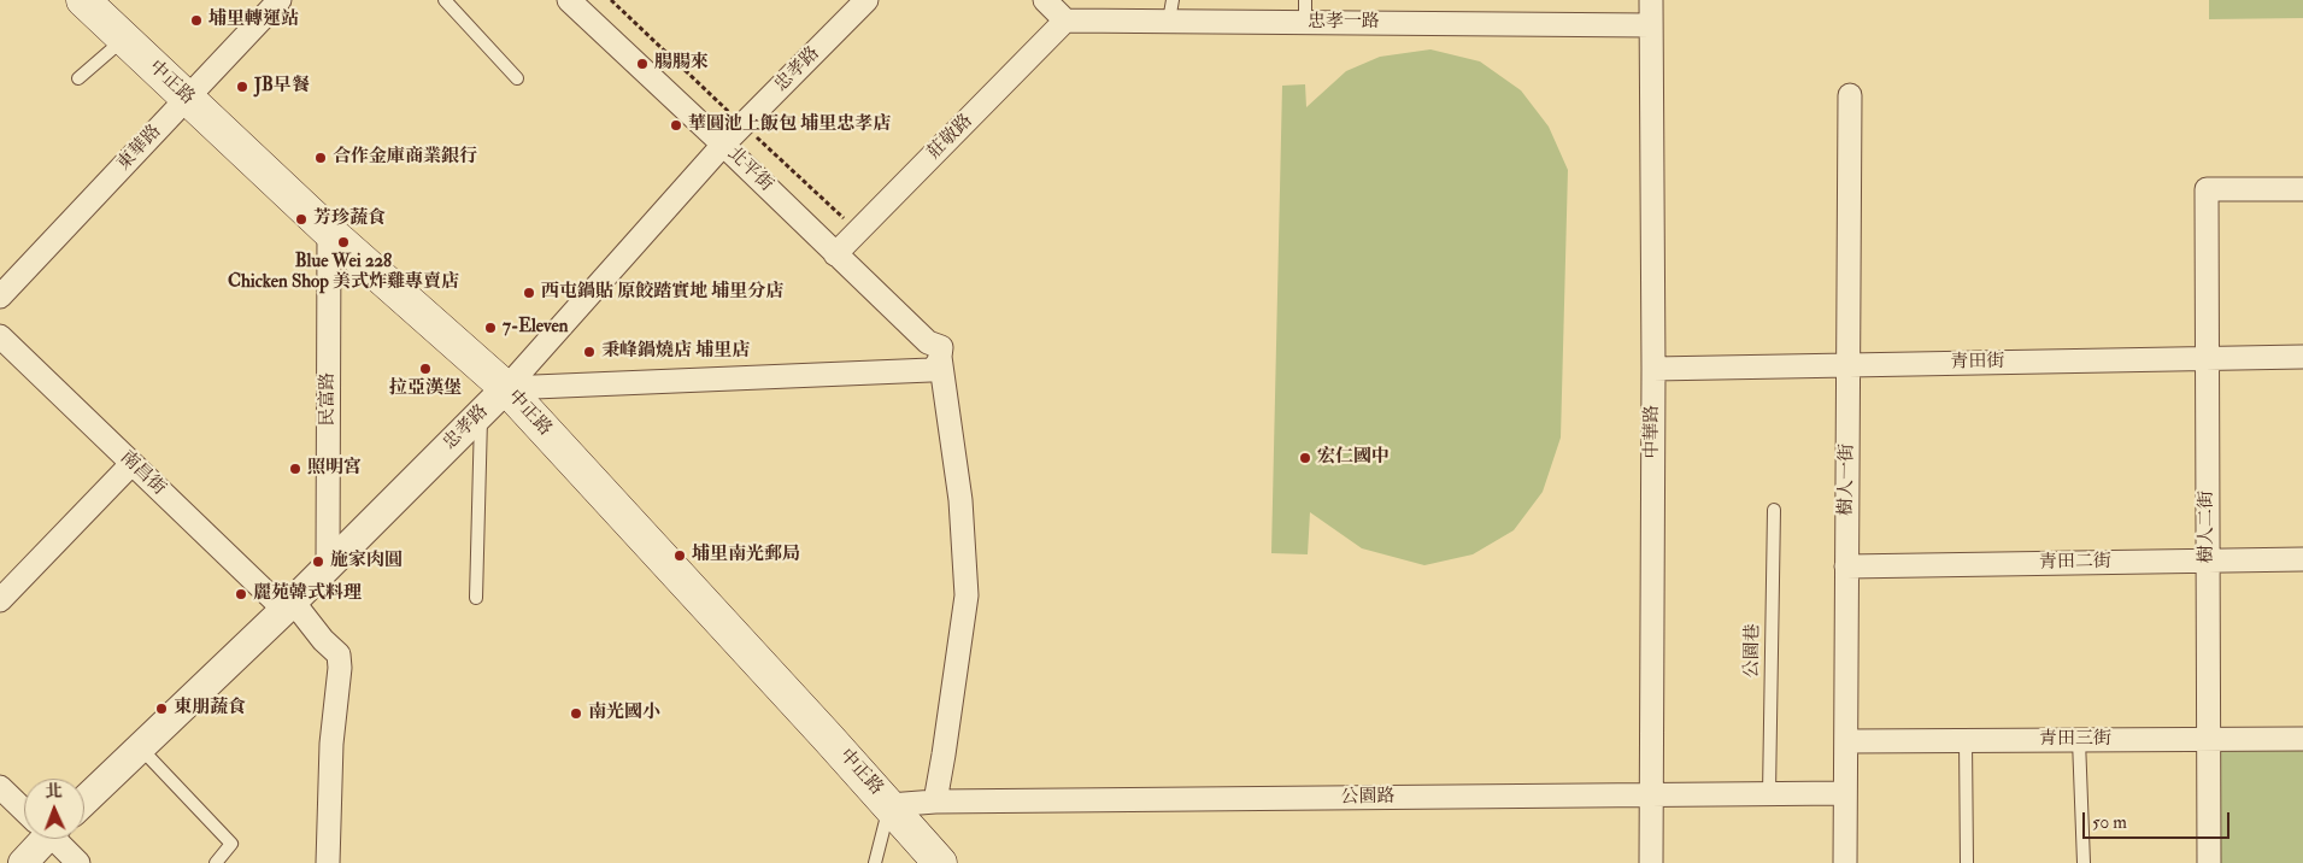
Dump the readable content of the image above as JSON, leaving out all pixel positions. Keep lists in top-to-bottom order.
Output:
{
  "streets": {
    "main road": ["中正路"],
    "street": [
      "忠孝一路",
      "忠孝路",
      "莊敬路",
      "東華路",
      "北平街",
      "青田街",
      "民富路",
      "中華路",
      "南昌街",
      "樹人一街",
      "樹人二街",
      "青田二街",
      "青田三街",
      "公園路"
    ],
    "lane": ["公園巷"]
  },
  "crossings": [
    ["忠孝一路", "莊敬路"],
    ["忠孝一路", "中華路"],
    ["忠孝路", "中正路"],
    ["忠孝路", "北平街"],
    ["忠孝路", "民富路"],
    ["忠孝路", "南昌街"],
    ["中正路", "東華路"],
    ["中正路", "民富路"],
    ["中正路", "公園路"],
    ["莊敬路", "北平街"],
    ["青田街", "中華路"],
    ["青田街", "樹人一街"],
    ["青田街", "樹人二街"],
    ["中華路", "公園路"],
    ["樹人一街", "青田二街"],
    ["樹人一街", "青田三街"],
    ["樹人一街", "公園路"],
    ["樹人二街", "青田二街"],
    ["樹人二街", "青田三街"],
    ["公園巷", "公園路"]
  ],
  "places": [
    "埔里轉運站",
    "腸腸來",
    "JB早餐",
    "華圓池上飯包 埔里忠孝店",
    "合作金庫商業銀行",
    "芳珍蔬食",
    "Blue Wei 228 Chicken Shop 美式炸雞專賣店",
    "西屯鍋貼 原餃踏實地 埔里分店",
    "7-Eleven",
    "秉峰鍋燒店 埔里店",
    "拉亞漢堡",
    "宏仁國中",
    "照明宮",
    "埔里南光郵局",
    "施家肉圓",
    "麗苑韓式料理",
    "東朋蔬食",
    "南光國小"
  ],
  "scale_bar": "50 m",
  "north": "top"
}
